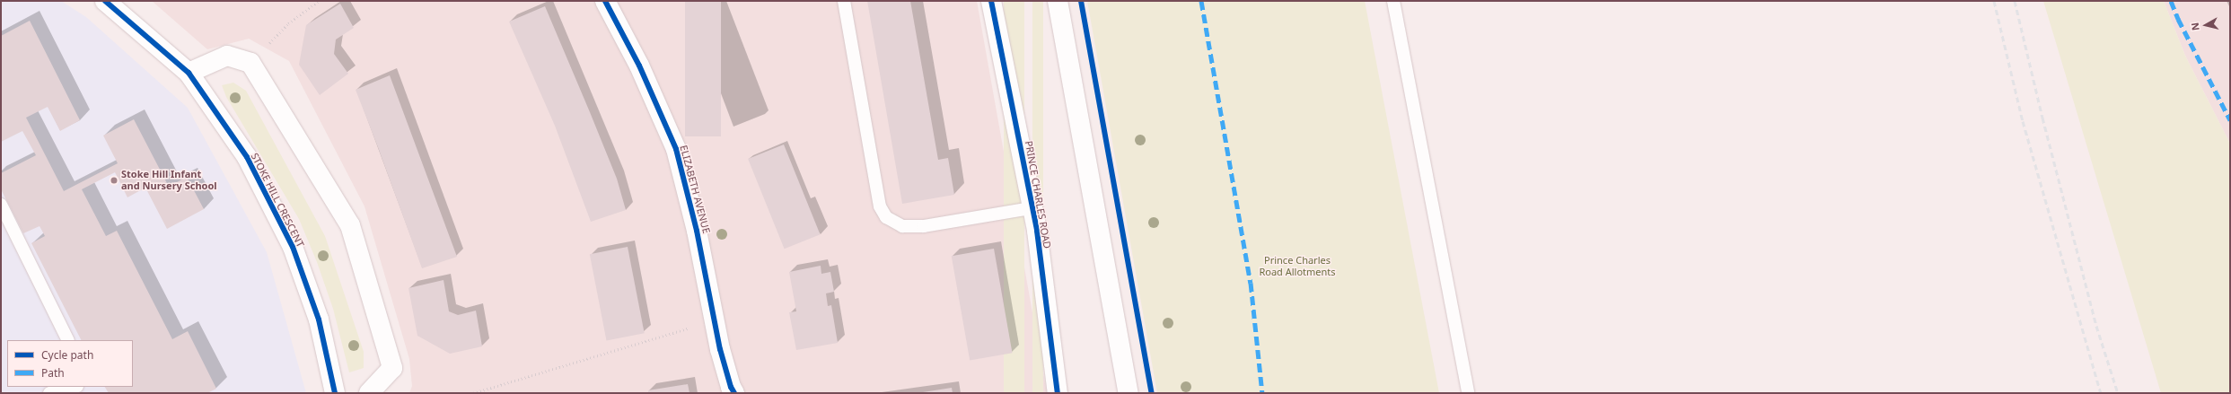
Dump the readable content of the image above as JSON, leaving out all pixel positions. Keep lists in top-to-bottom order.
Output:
{
  "streets": {
    "street": ["ELIZABETH AVENUE", "PRINCE CHARLES ROAD", "STOKE HILL CRESCENT"]
  },
  "parks": ["Prince Charles Road Allotments"],
  "places": ["Stoke Hill Infant and Nursery School"],
  "legend": ["Cycle path", "Path"],
  "north": "left"
}
